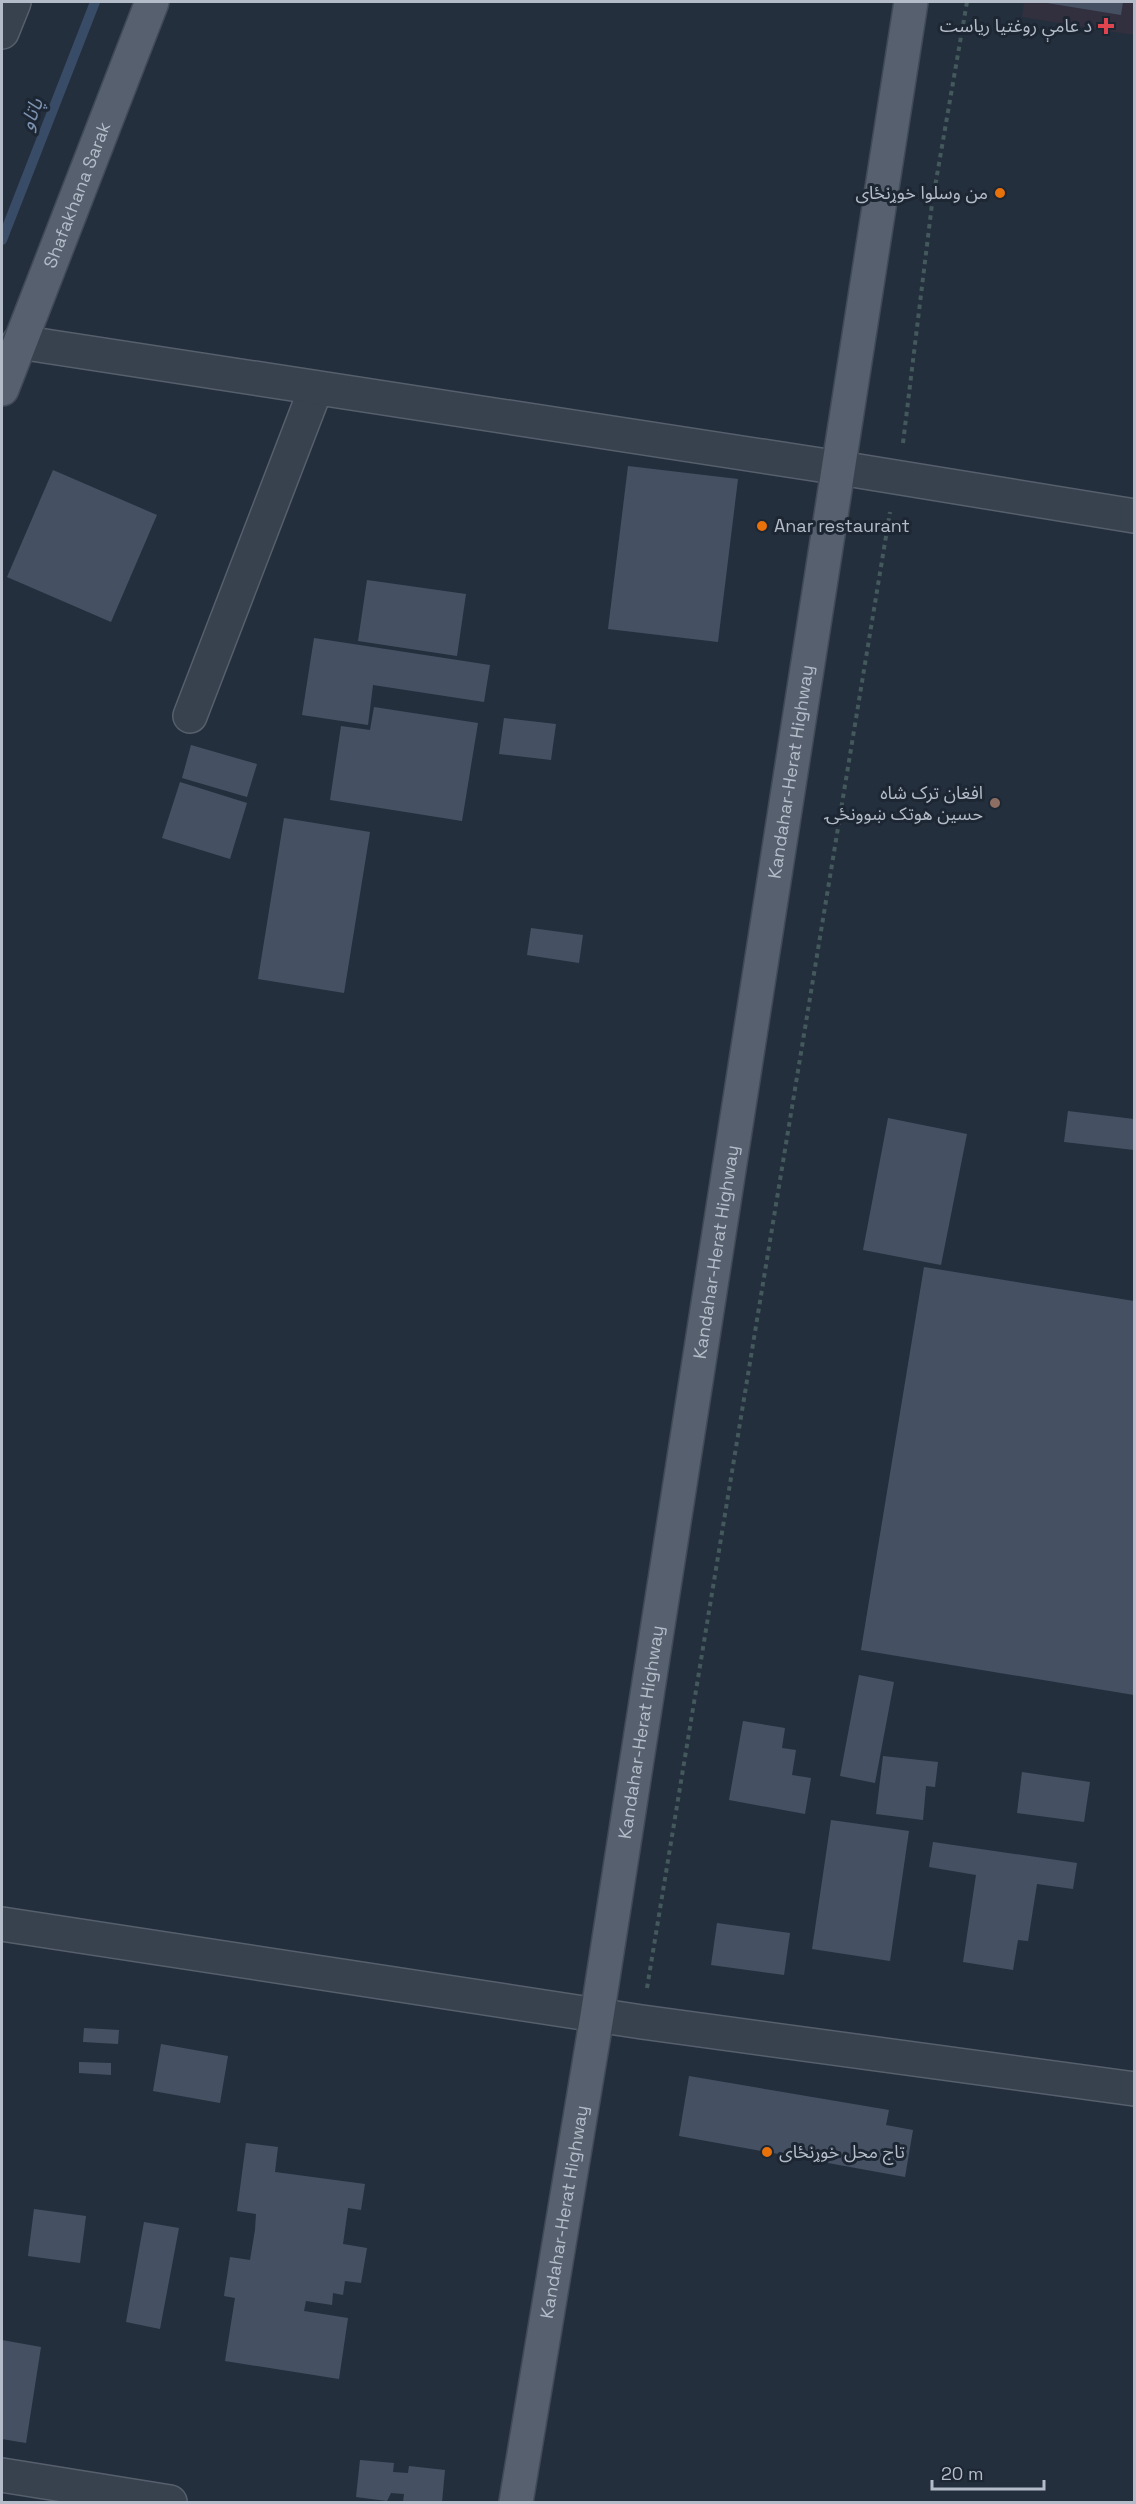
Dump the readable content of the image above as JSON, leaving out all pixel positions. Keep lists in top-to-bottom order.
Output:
{
  "streets": {
    "main road": ["Shafakhana Sarak", "Kandahar-Herat Highway"]
  },
  "water": ["پاتاو"],
  "places": {
    "health": ["د عامې روغتیا ریاست"],
    "other": [
      "من وسلوا خوړنځای",
      "Anar restaurant",
      "افغان ترک شاه حسین هوتک ښوونځۍ",
      "تاج محل خوړنځای"
    ]
  },
  "scale_bar": "20 m"
}
